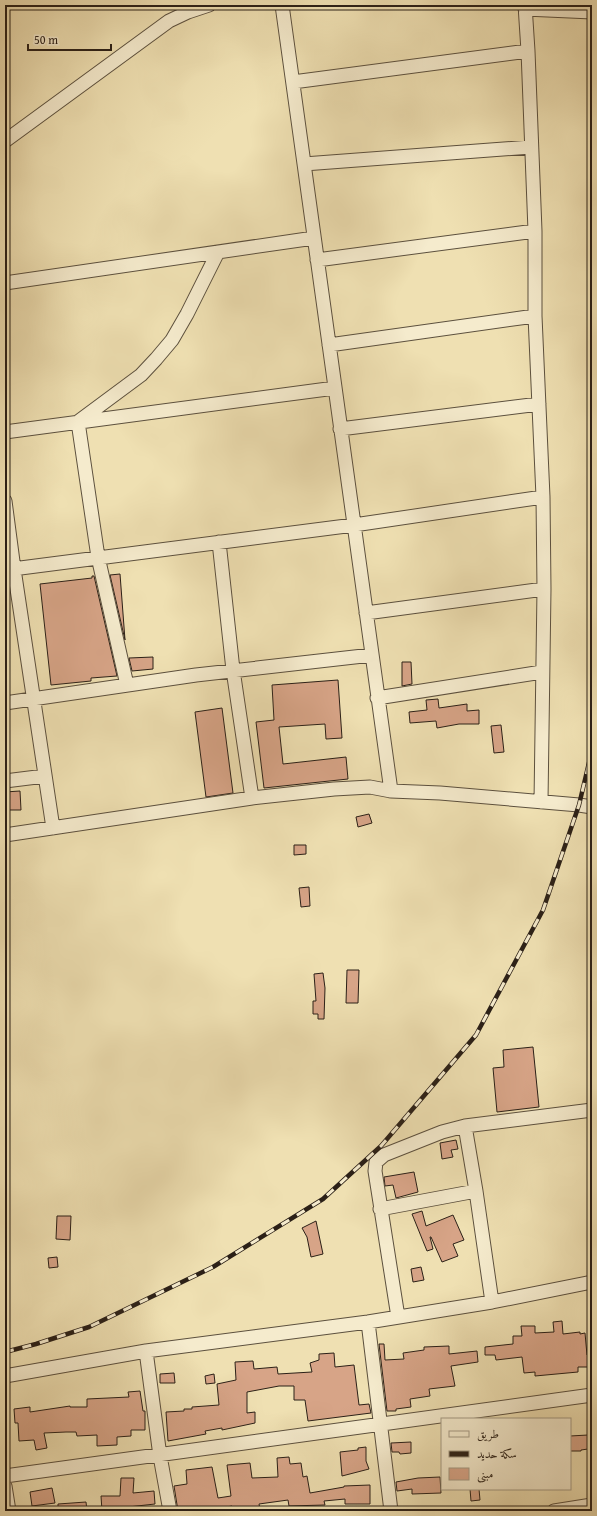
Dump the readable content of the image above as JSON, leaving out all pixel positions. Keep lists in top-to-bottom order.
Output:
{
  "legend": ["طريق", "سكة حديد", "مبنى"],
  "scale_bar": "50 m"
}
